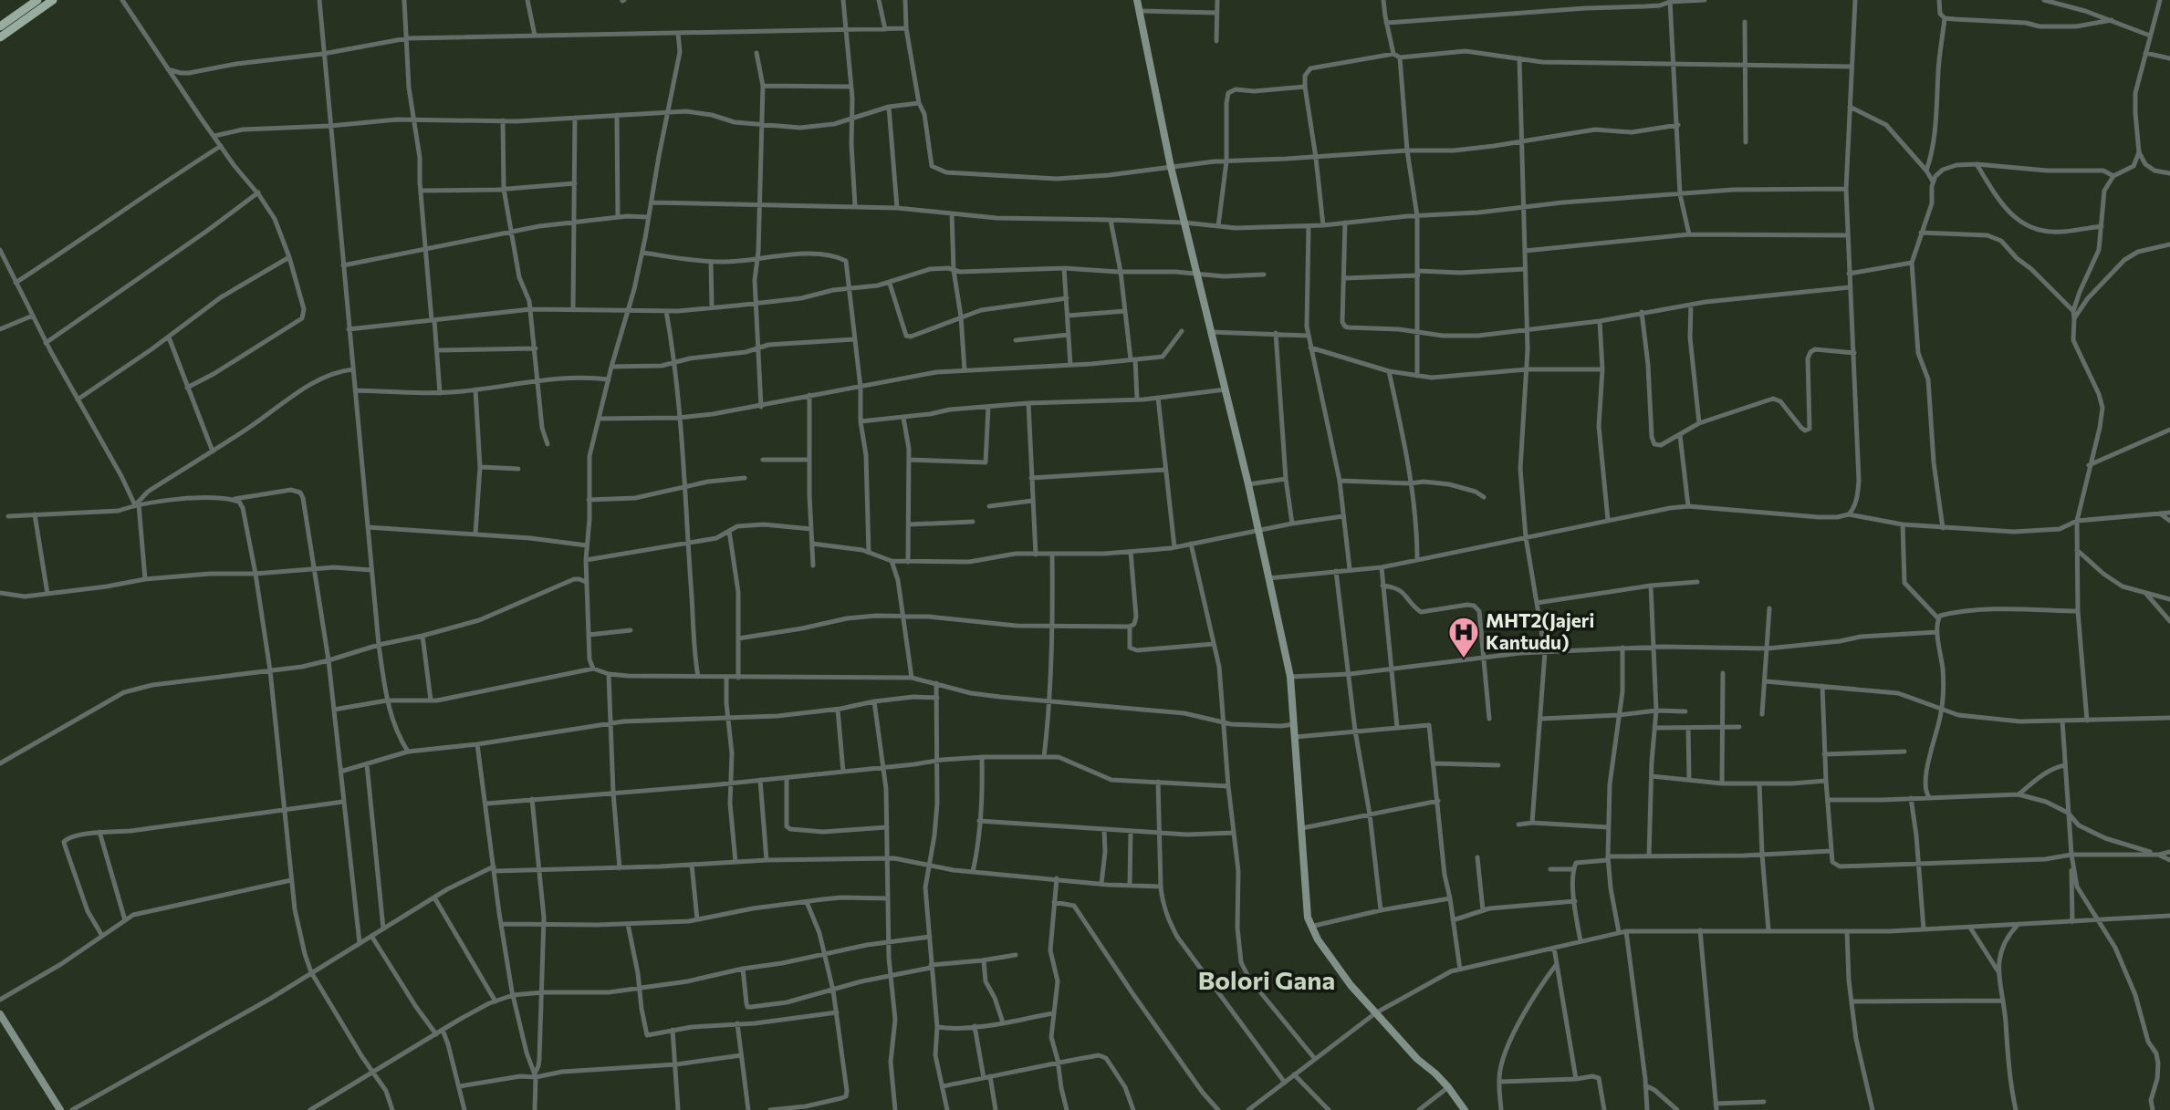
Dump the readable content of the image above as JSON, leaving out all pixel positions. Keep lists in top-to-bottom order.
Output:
{
  "districts": ["Bolori Gana"],
  "places": {
    "hospital": ["MHT2(Jajeri Kantudu)"]
  }
}
